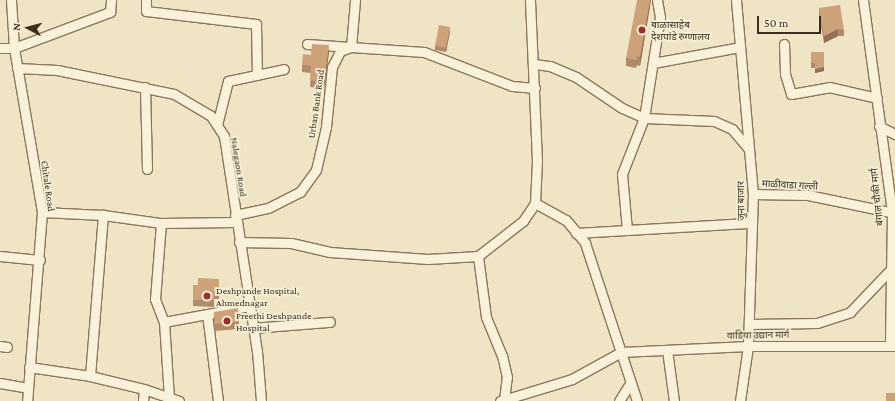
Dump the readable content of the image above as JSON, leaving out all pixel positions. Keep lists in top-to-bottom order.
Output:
{
  "streets": {
    "street": [
      "Urban Bank Road",
      "Nalegaon Road",
      "माळीवाडा गल्ली",
      "Chitale Road",
      "बंगाल चौकी मार्ग",
      "जुना बाजार",
      "वाडिया उद्यान मार्ग"
    ]
  },
  "crossings": [
    ["Urban Bank Road", "Nalegaon Road"],
    ["Urban Bank Road", "Chitale Road"],
    ["Nalegaon Road", "Chitale Road"],
    ["माळीवाडा गल्ली", "बंगाल चौकी मार्ग"],
    ["माळीवाडा गल्ली", "जुना बाजार"],
    ["बंगाल चौकी मार्ग", "वाडिया उद्यान मार्ग"],
    ["जुना बाजार", "वाडिया उद्यान मार्ग"]
  ],
  "places": ["बाळासाहेब देशपांडे रुग्णालय", "Deshpande Hospital, Ahmednagar", "Preethi Deshpande Hospital"],
  "scale_bar": "50 m",
  "north": "left"
}
